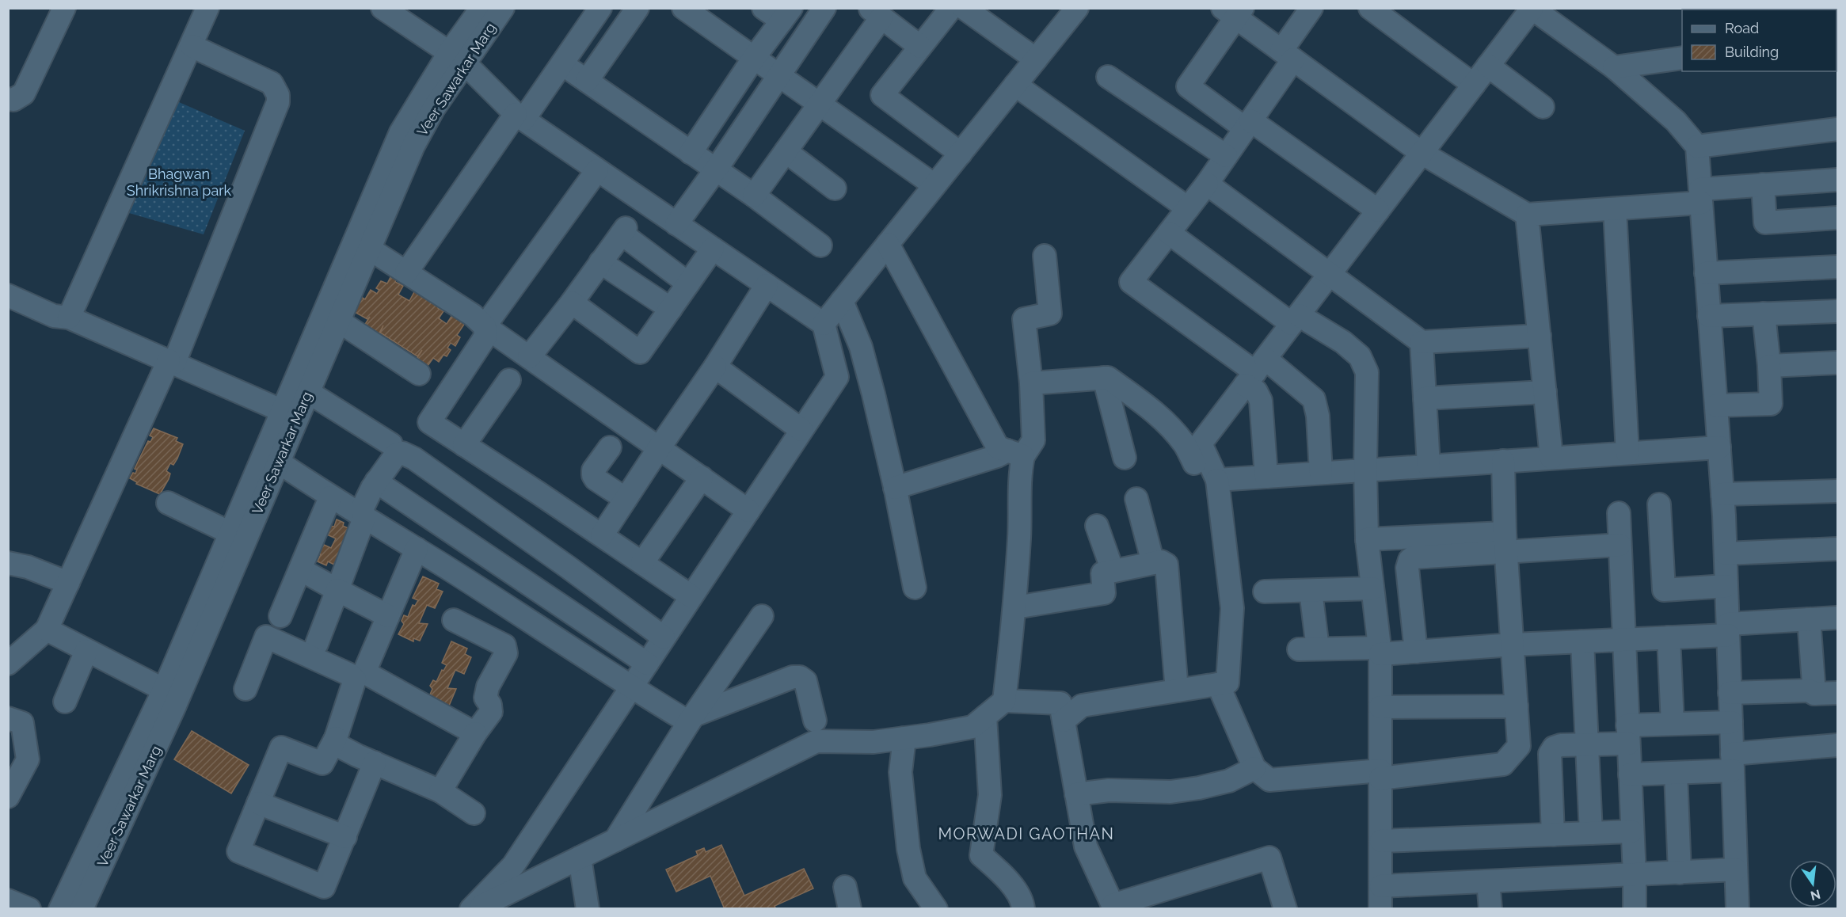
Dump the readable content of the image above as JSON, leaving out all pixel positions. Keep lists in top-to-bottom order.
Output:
{
  "streets": {
    "street": ["Veer Sawarkar Marg"]
  },
  "districts": ["MORWADI GAOTHAN"],
  "parks": ["Bhagwan Shrikrishna park"],
  "legend": ["Road", "Building"],
  "north": "bottom"
}
